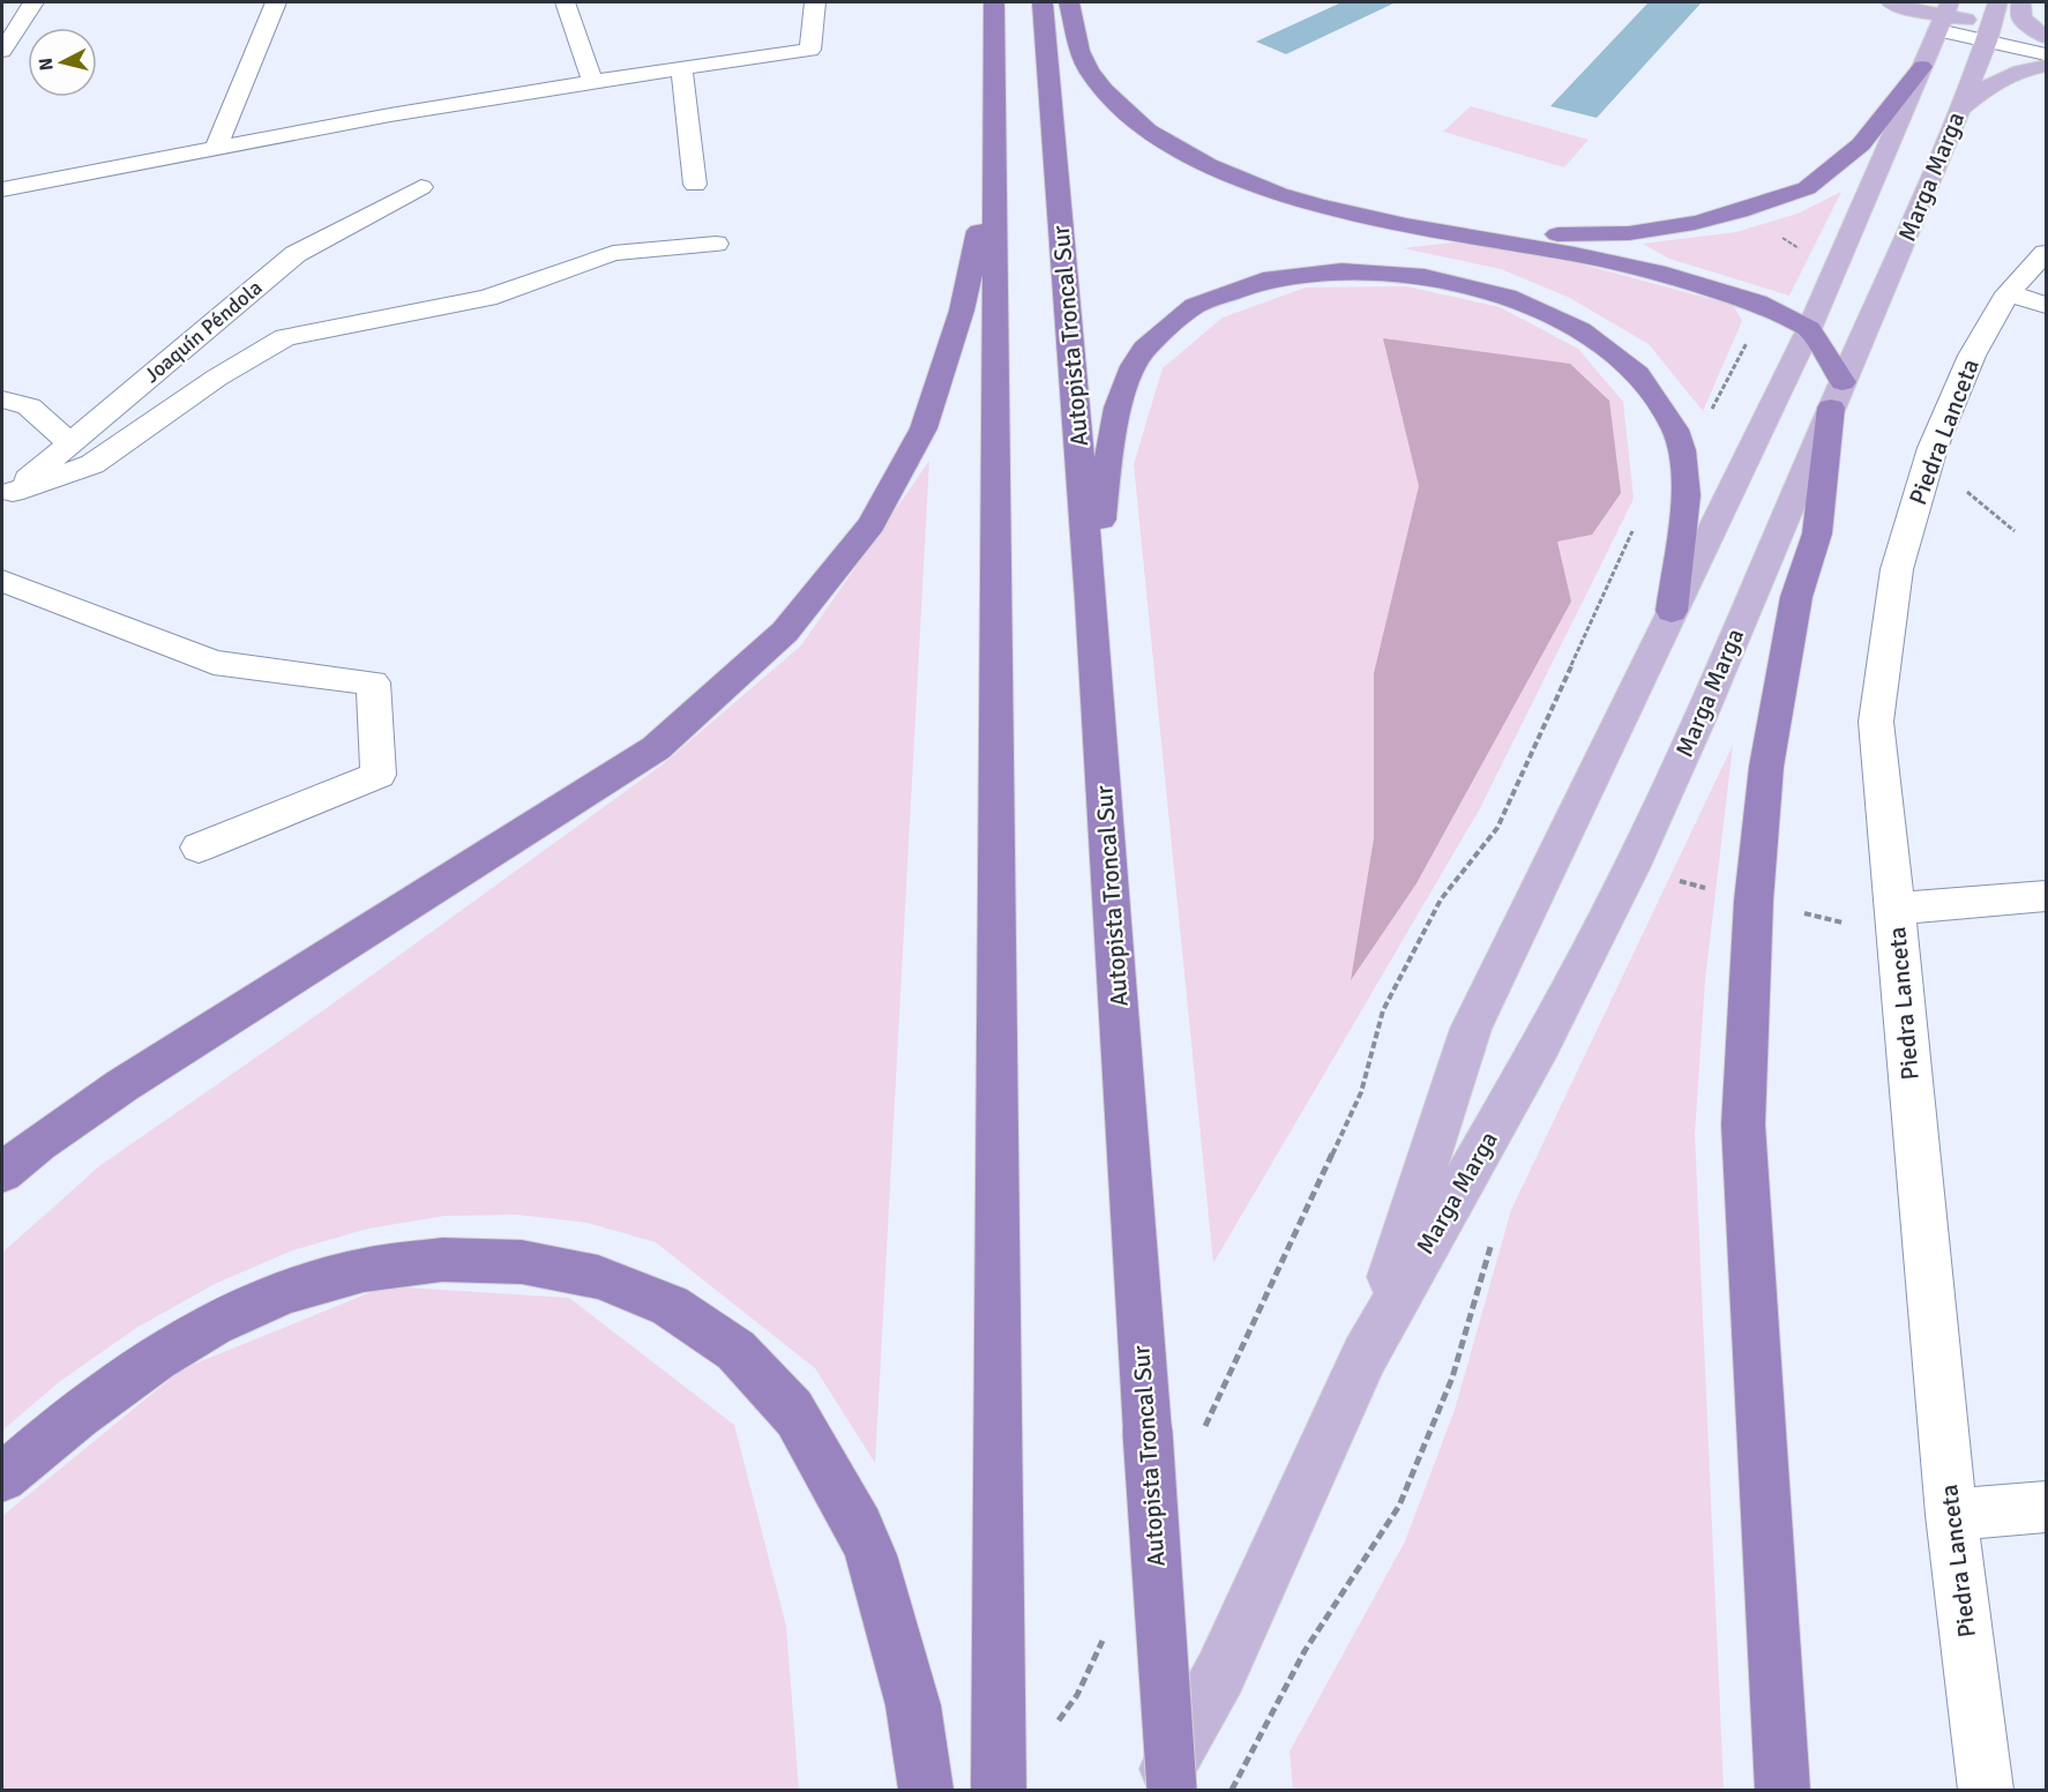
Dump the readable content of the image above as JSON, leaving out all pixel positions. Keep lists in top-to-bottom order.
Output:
{
  "streets": {
    "highway": ["Autopista Troncal Sur"],
    "main road": ["Marga Marga"],
    "street": ["Joaquín Péndola", "Piedra Lanceta"]
  },
  "north": "left"
}
